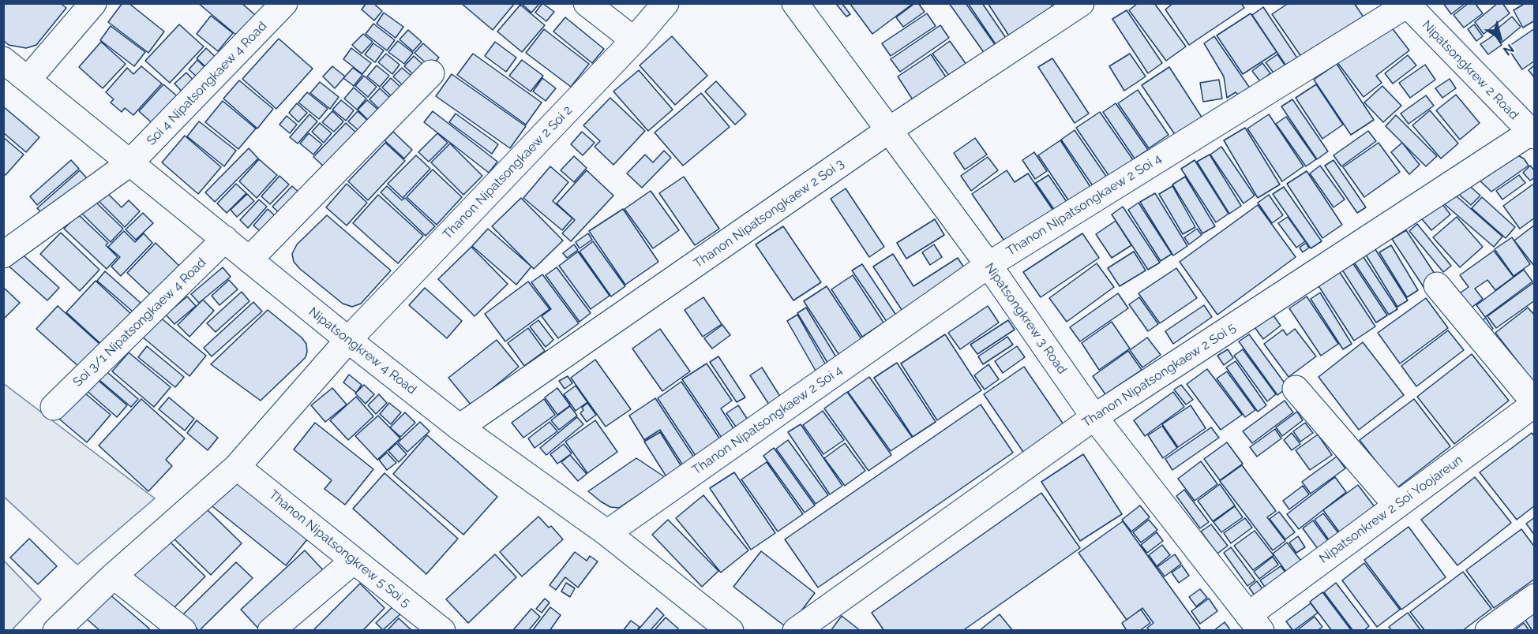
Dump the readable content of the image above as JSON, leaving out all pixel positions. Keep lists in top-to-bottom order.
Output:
{
  "streets": {
    "street": [
      "Nipatsongkrew 2 Road",
      "Soi 4 Nipatsongkaew 4 Road",
      "Thanon Nipatsongkaew 2 Soi 2",
      "Thanon Nipatsongkaew 2 Soi 4",
      "Thanon Nipatsongkaew 2 Soi 3",
      "Nipatsongkrew 3 Road",
      "Soi 3/1 Nipatsongkaew 4 Road",
      "Nipatsongkrew 4 Road",
      "Thanon Nipatsongkaew 2 Soi 5",
      "Nipatsonkrew 2 Soi Yoojareun",
      "Thanon Nipatsongkrew 5 Soi 5"
    ]
  },
  "crossings": [
    ["Nipatsongkrew 2 Road", "Thanon Nipatsongkaew 2 Soi 4"],
    ["Nipatsongkrew 2 Road", "Thanon Nipatsongkaew 2 Soi 5"],
    ["Soi 4 Nipatsongkaew 4 Road", "Nipatsongkrew 4 Road"],
    ["Thanon Nipatsongkaew 2 Soi 2", "Nipatsongkrew 4 Road"],
    ["Thanon Nipatsongkaew 2 Soi 2", "Thanon Nipatsongkrew 5 Soi 5"],
    ["Thanon Nipatsongkaew 2 Soi 4", "Nipatsongkrew 3 Road"],
    ["Thanon Nipatsongkaew 2 Soi 4", "Nipatsongkrew 4 Road"],
    ["Thanon Nipatsongkaew 2 Soi 3", "Nipatsongkrew 3 Road"],
    ["Thanon Nipatsongkaew 2 Soi 3", "Nipatsongkrew 4 Road"],
    ["Nipatsongkrew 3 Road", "Thanon Nipatsongkaew 2 Soi 5"],
    ["Nipatsongkrew 3 Road", "Nipatsonkrew 2 Soi Yoojareun"],
    ["Soi 3/1 Nipatsongkaew 4 Road", "Nipatsongkrew 4 Road"]
  ],
  "north": "bottom right"
}
